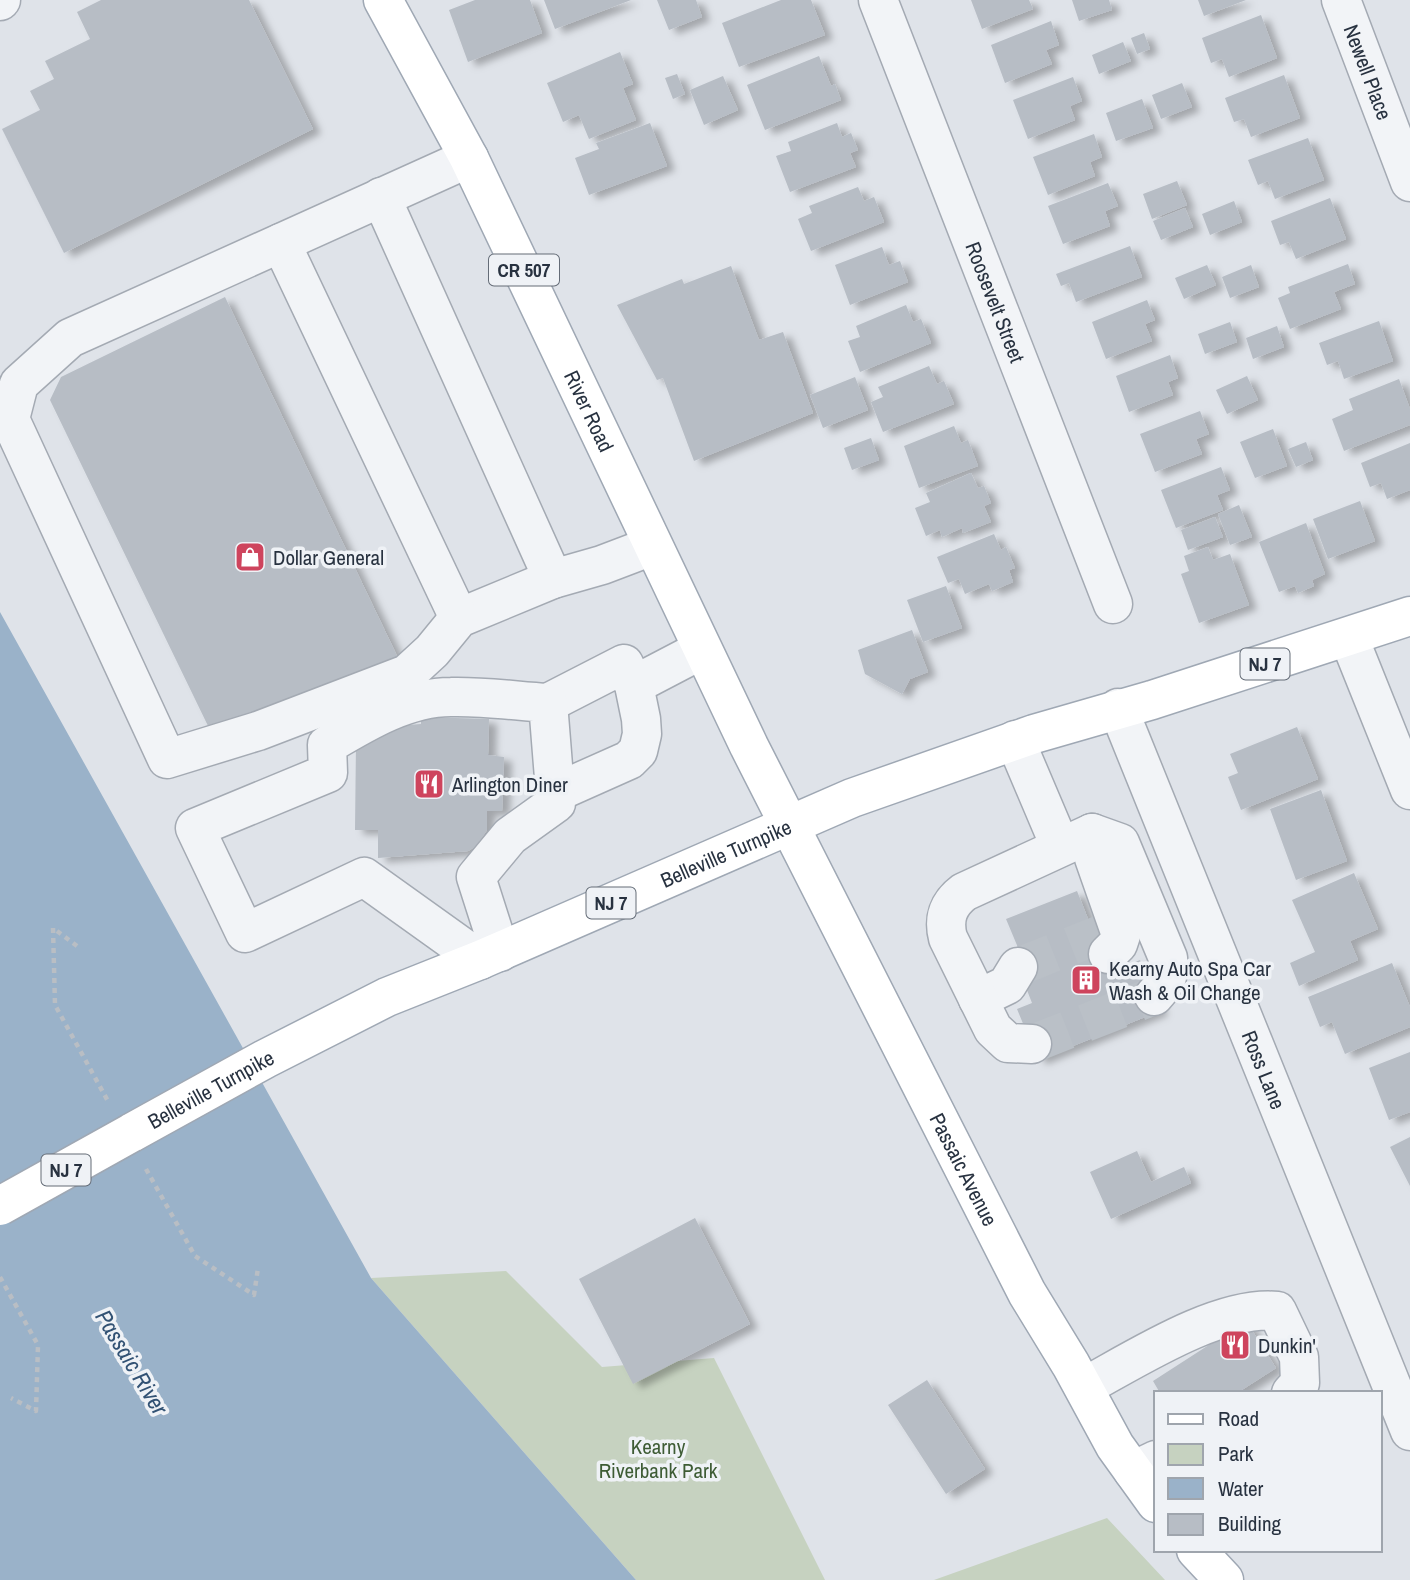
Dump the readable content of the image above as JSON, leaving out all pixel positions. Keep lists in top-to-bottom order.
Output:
{
  "streets": {
    "main road": [
      "CR 507",
      "River Road",
      "NJ 7",
      "Belleville Turnpike",
      "Passaic Avenue"
    ],
    "street": ["Newell Place", "Roosevelt Street", "Ross Lane"]
  },
  "crossings": [
    ["River Road", "Belleville Turnpike"],
    ["River Road", "Passaic Avenue"],
    ["Belleville Turnpike", "Ross Lane"],
    ["Belleville Turnpike", "Passaic Avenue"]
  ],
  "water": ["Passaic River"],
  "parks": ["Kearny Riverbank Park"],
  "places": {
    "shop": ["Dollar General"],
    "restaurant": ["Arlington Diner", "Dunkin'"],
    "building": ["Kearny Auto Spa Car Wash & Oil Change"]
  },
  "legend": [
    "Road",
    "Park",
    "Water",
    "Building"
  ]
}
